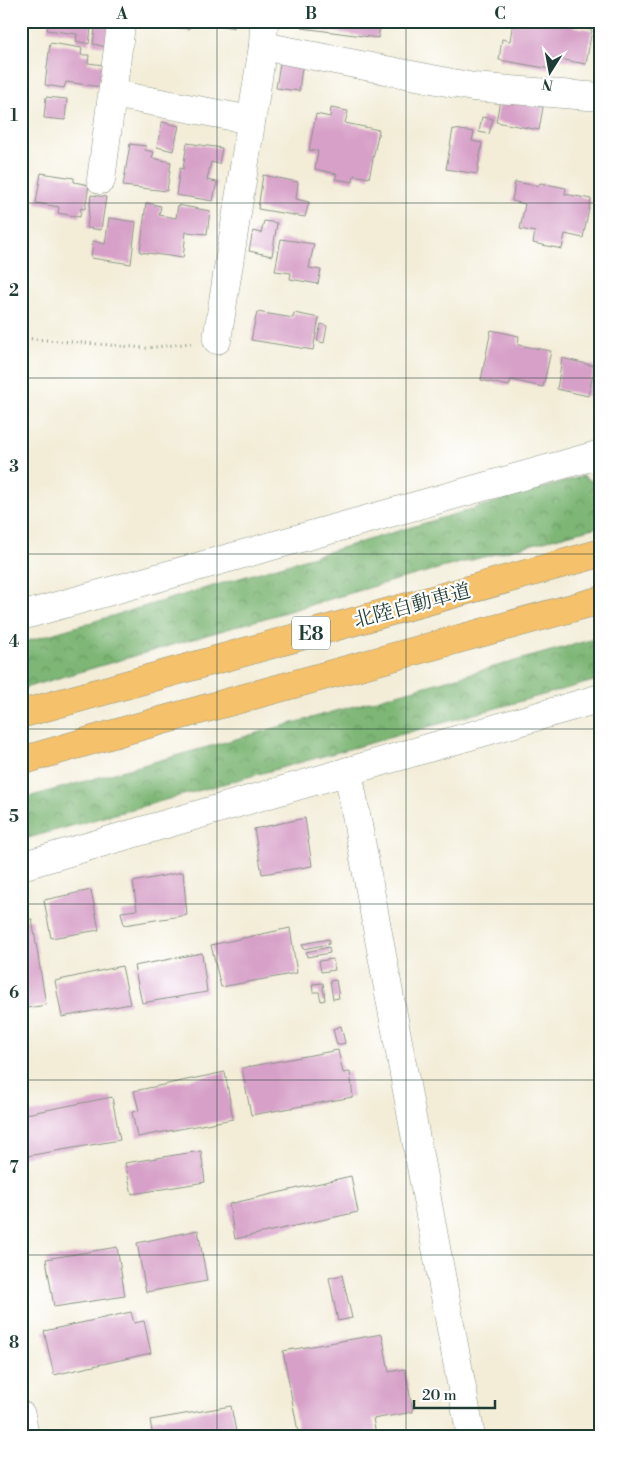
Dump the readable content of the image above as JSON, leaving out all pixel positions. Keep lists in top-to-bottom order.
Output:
{
  "streets": {
    "highway": ["北陸自動車道", "E8"]
  },
  "scale_bar": "20 m",
  "north": "bottom",
  "grid": {
    "columns": ["A", "B", "C"],
    "rows": [
      "1",
      "2",
      "3",
      "4",
      "5",
      "6",
      "7",
      "8"
    ]
  }
}
